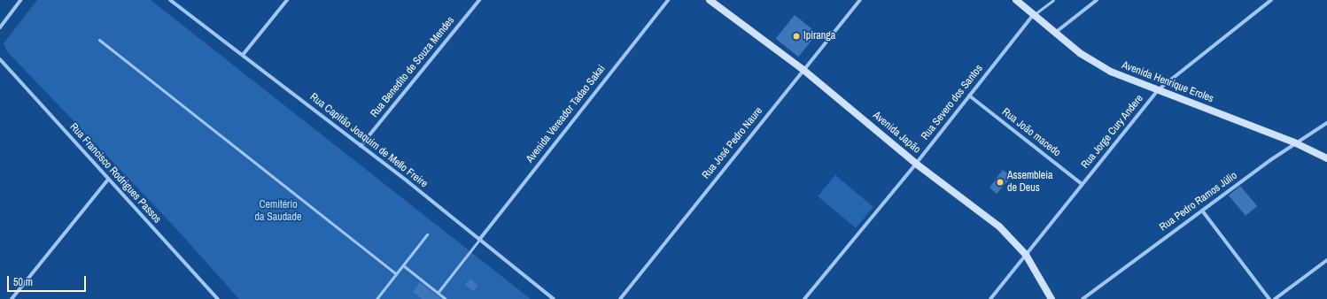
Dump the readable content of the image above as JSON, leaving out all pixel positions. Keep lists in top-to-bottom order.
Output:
{
  "streets": {
    "main road": ["Avenida Henrique Eroles", "Avenida Japão"],
    "street": [
      "Rua Benedito de Souza Mendes",
      "Rua Severo dos Santos",
      "Avenida Vereador Tadao Sakai",
      "Rua Jorge Cury Andere",
      "Rua João macedo",
      "Rua Capitão Joaquim de Mello Freire",
      "Rua José Pedro Naure",
      "Rua Francisco Rodrigues Passos",
      "Rua Pedro Ramos Júlio"
    ]
  },
  "crossings": [
    ["Rua Benedito de Souza Mendes", "Rua Capitão Joaquim de Mello Freire"],
    ["Avenida Henrique Eroles", "Rua Severo dos Santos"],
    ["Avenida Henrique Eroles", "Rua Jorge Cury Andere"],
    ["Avenida Henrique Eroles", "Rua Pedro Ramos Júlio"],
    ["Rua Severo dos Santos", "Avenida Japão"],
    ["Rua Severo dos Santos", "Rua João macedo"],
    ["Avenida Vereador Tadao Sakai", "Rua Capitão Joaquim de Mello Freire"],
    ["Rua Jorge Cury Andere", "Avenida Japão"],
    ["Rua Jorge Cury Andere", "Rua João macedo"],
    ["Avenida Japão", "Rua José Pedro Naure"]
  ],
  "parks": ["Cemitério da Saudade"],
  "places": ["Ipiranga", "Assembleia de Deus"],
  "scale_bar": "50 m"
}
